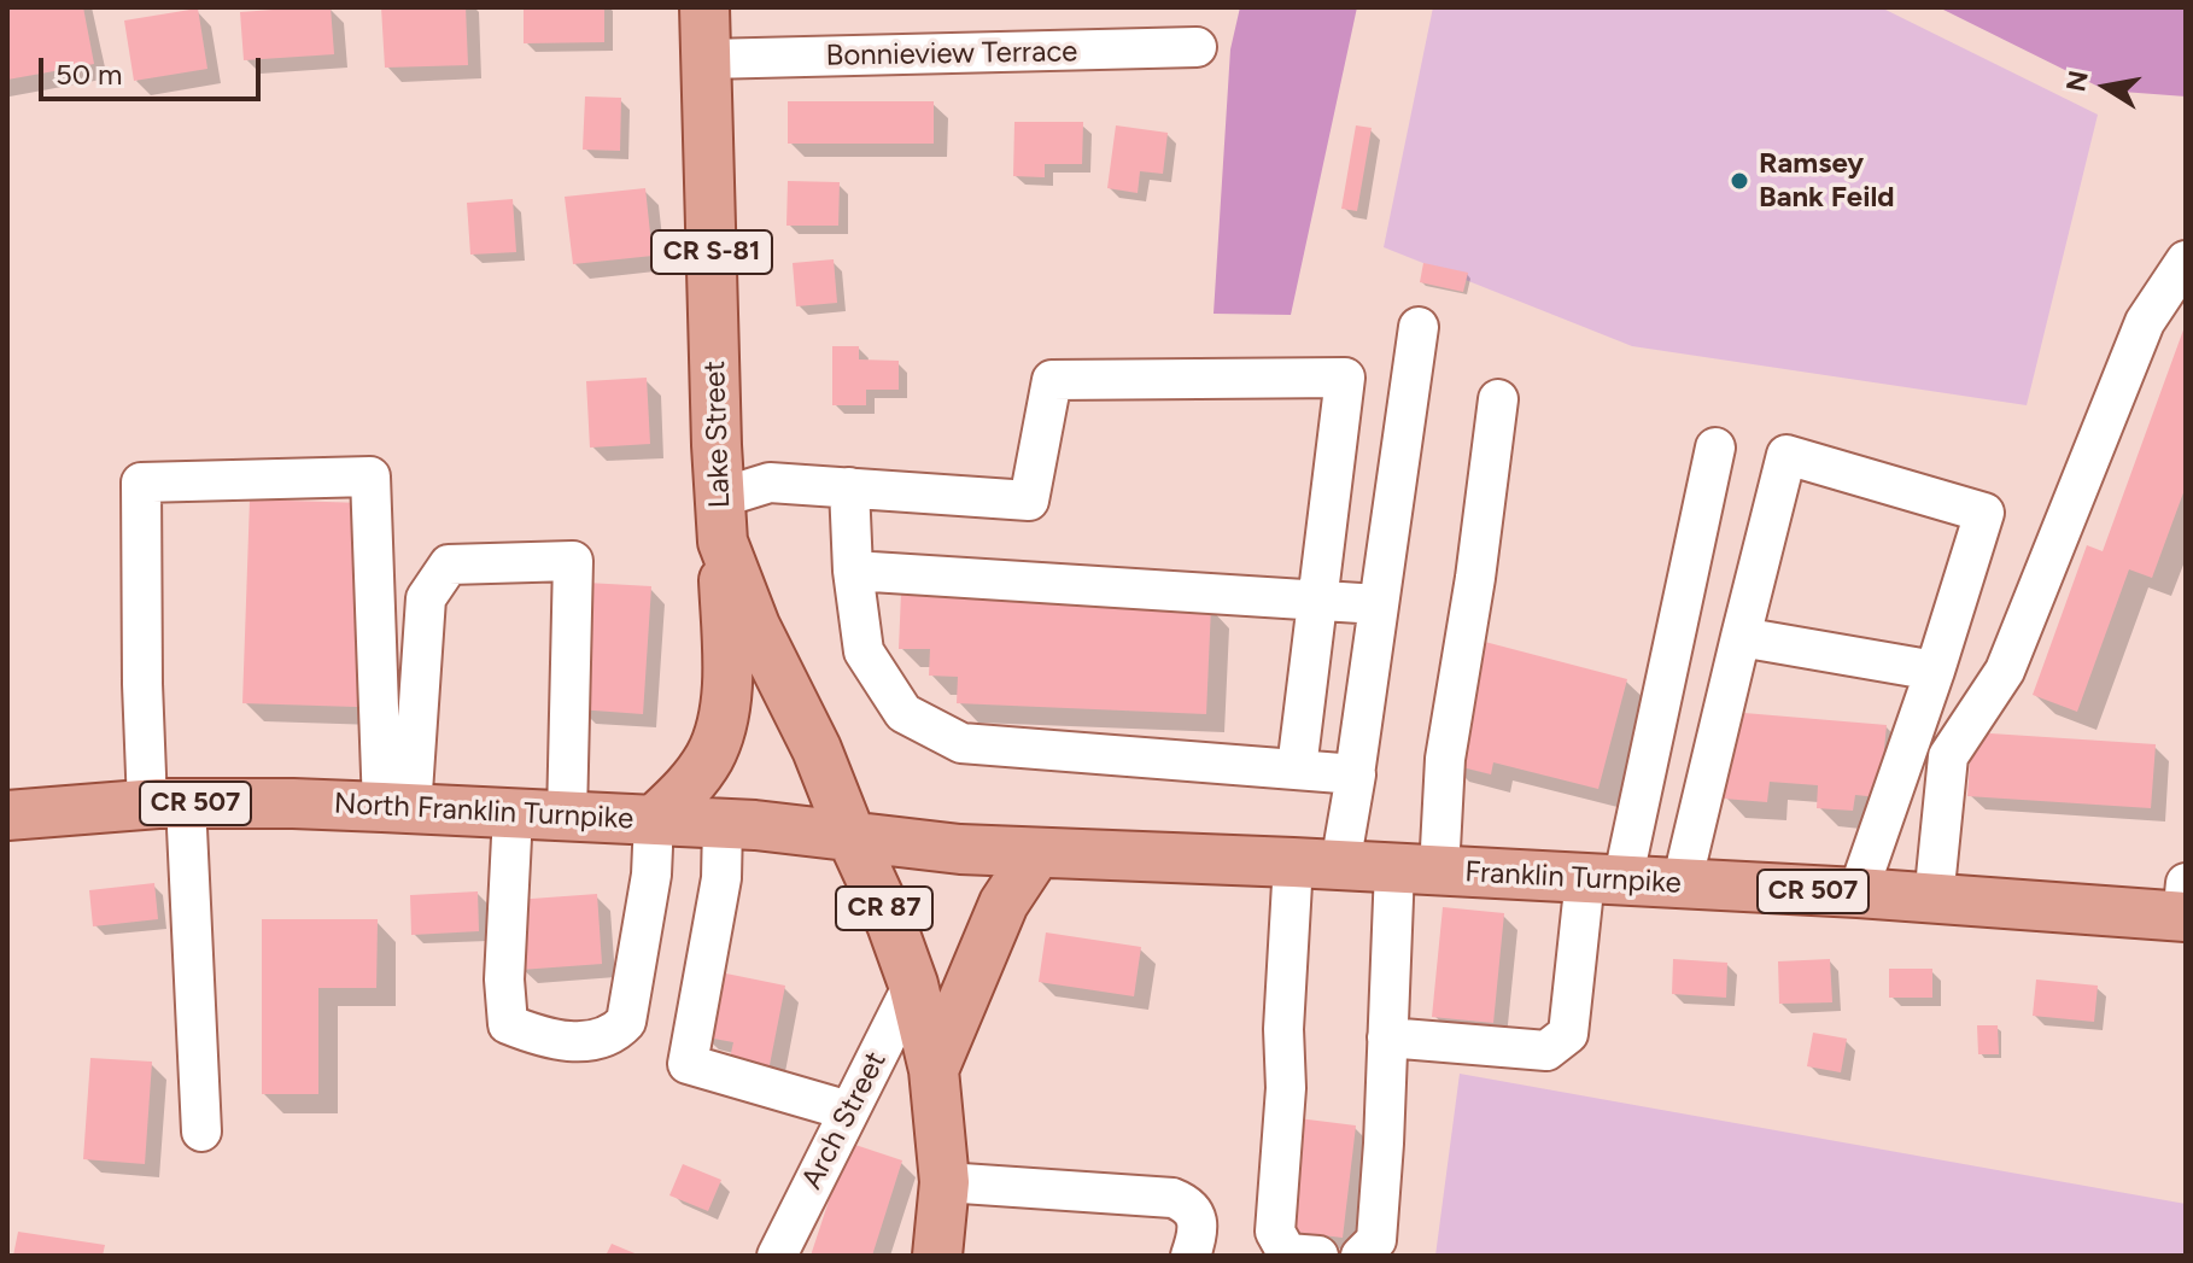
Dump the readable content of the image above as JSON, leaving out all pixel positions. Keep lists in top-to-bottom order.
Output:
{
  "streets": {
    "main road": [
      "CR S-81",
      "Lake Street",
      "CR 507",
      "North Franklin Turnpike",
      "Franklin Turnpike",
      "CR 87"
    ],
    "street": ["Bonnieview Terrace", "Arch Street"]
  },
  "crossings": [
    ["Bonnieview Terrace", "Lake Street"],
    ["Lake Street", "North Franklin Turnpike"],
    ["Lake Street", "CR 87"],
    ["North Franklin Turnpike", "Franklin Turnpike"],
    ["North Franklin Turnpike", "CR 87"],
    ["CR 87", "Arch Street"]
  ],
  "places": ["Ramsey Bank Feild"],
  "scale_bar": "50 m",
  "north": "left"
}
